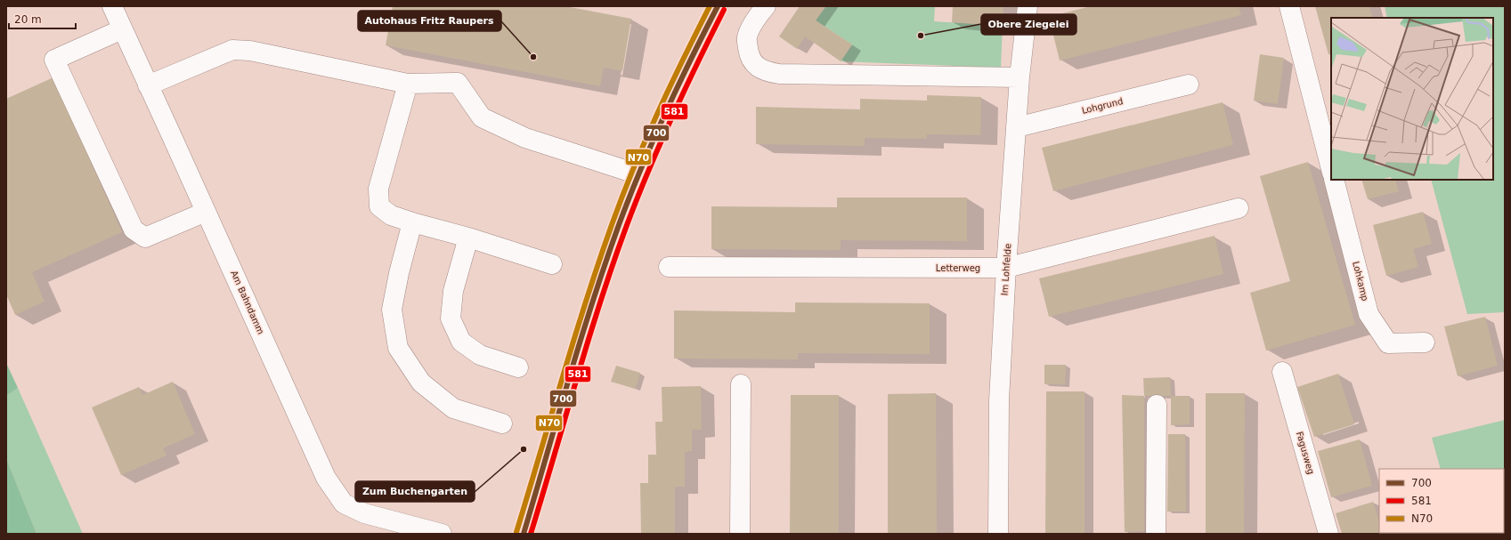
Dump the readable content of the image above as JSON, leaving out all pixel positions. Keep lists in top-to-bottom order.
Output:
{
  "streets": {
    "street": [
      "Lohgrund",
      "Letterweg",
      "Im Lohfelde",
      "Lohkamp",
      "Am Bahndamm",
      "Fagusweg"
    ]
  },
  "crossings": [
    ["Lohgrund", "Im Lohfelde"],
    ["Letterweg", "Im Lohfelde"]
  ],
  "places": ["Obere Ziegelei", "Autohaus Fritz Raupers", "Zum Buchengarten"],
  "lines": ["transit line 700", "transit line N70", "transit line 581"],
  "legend": ["700", "581", "N70"],
  "scale_bar": "20 m"
}
